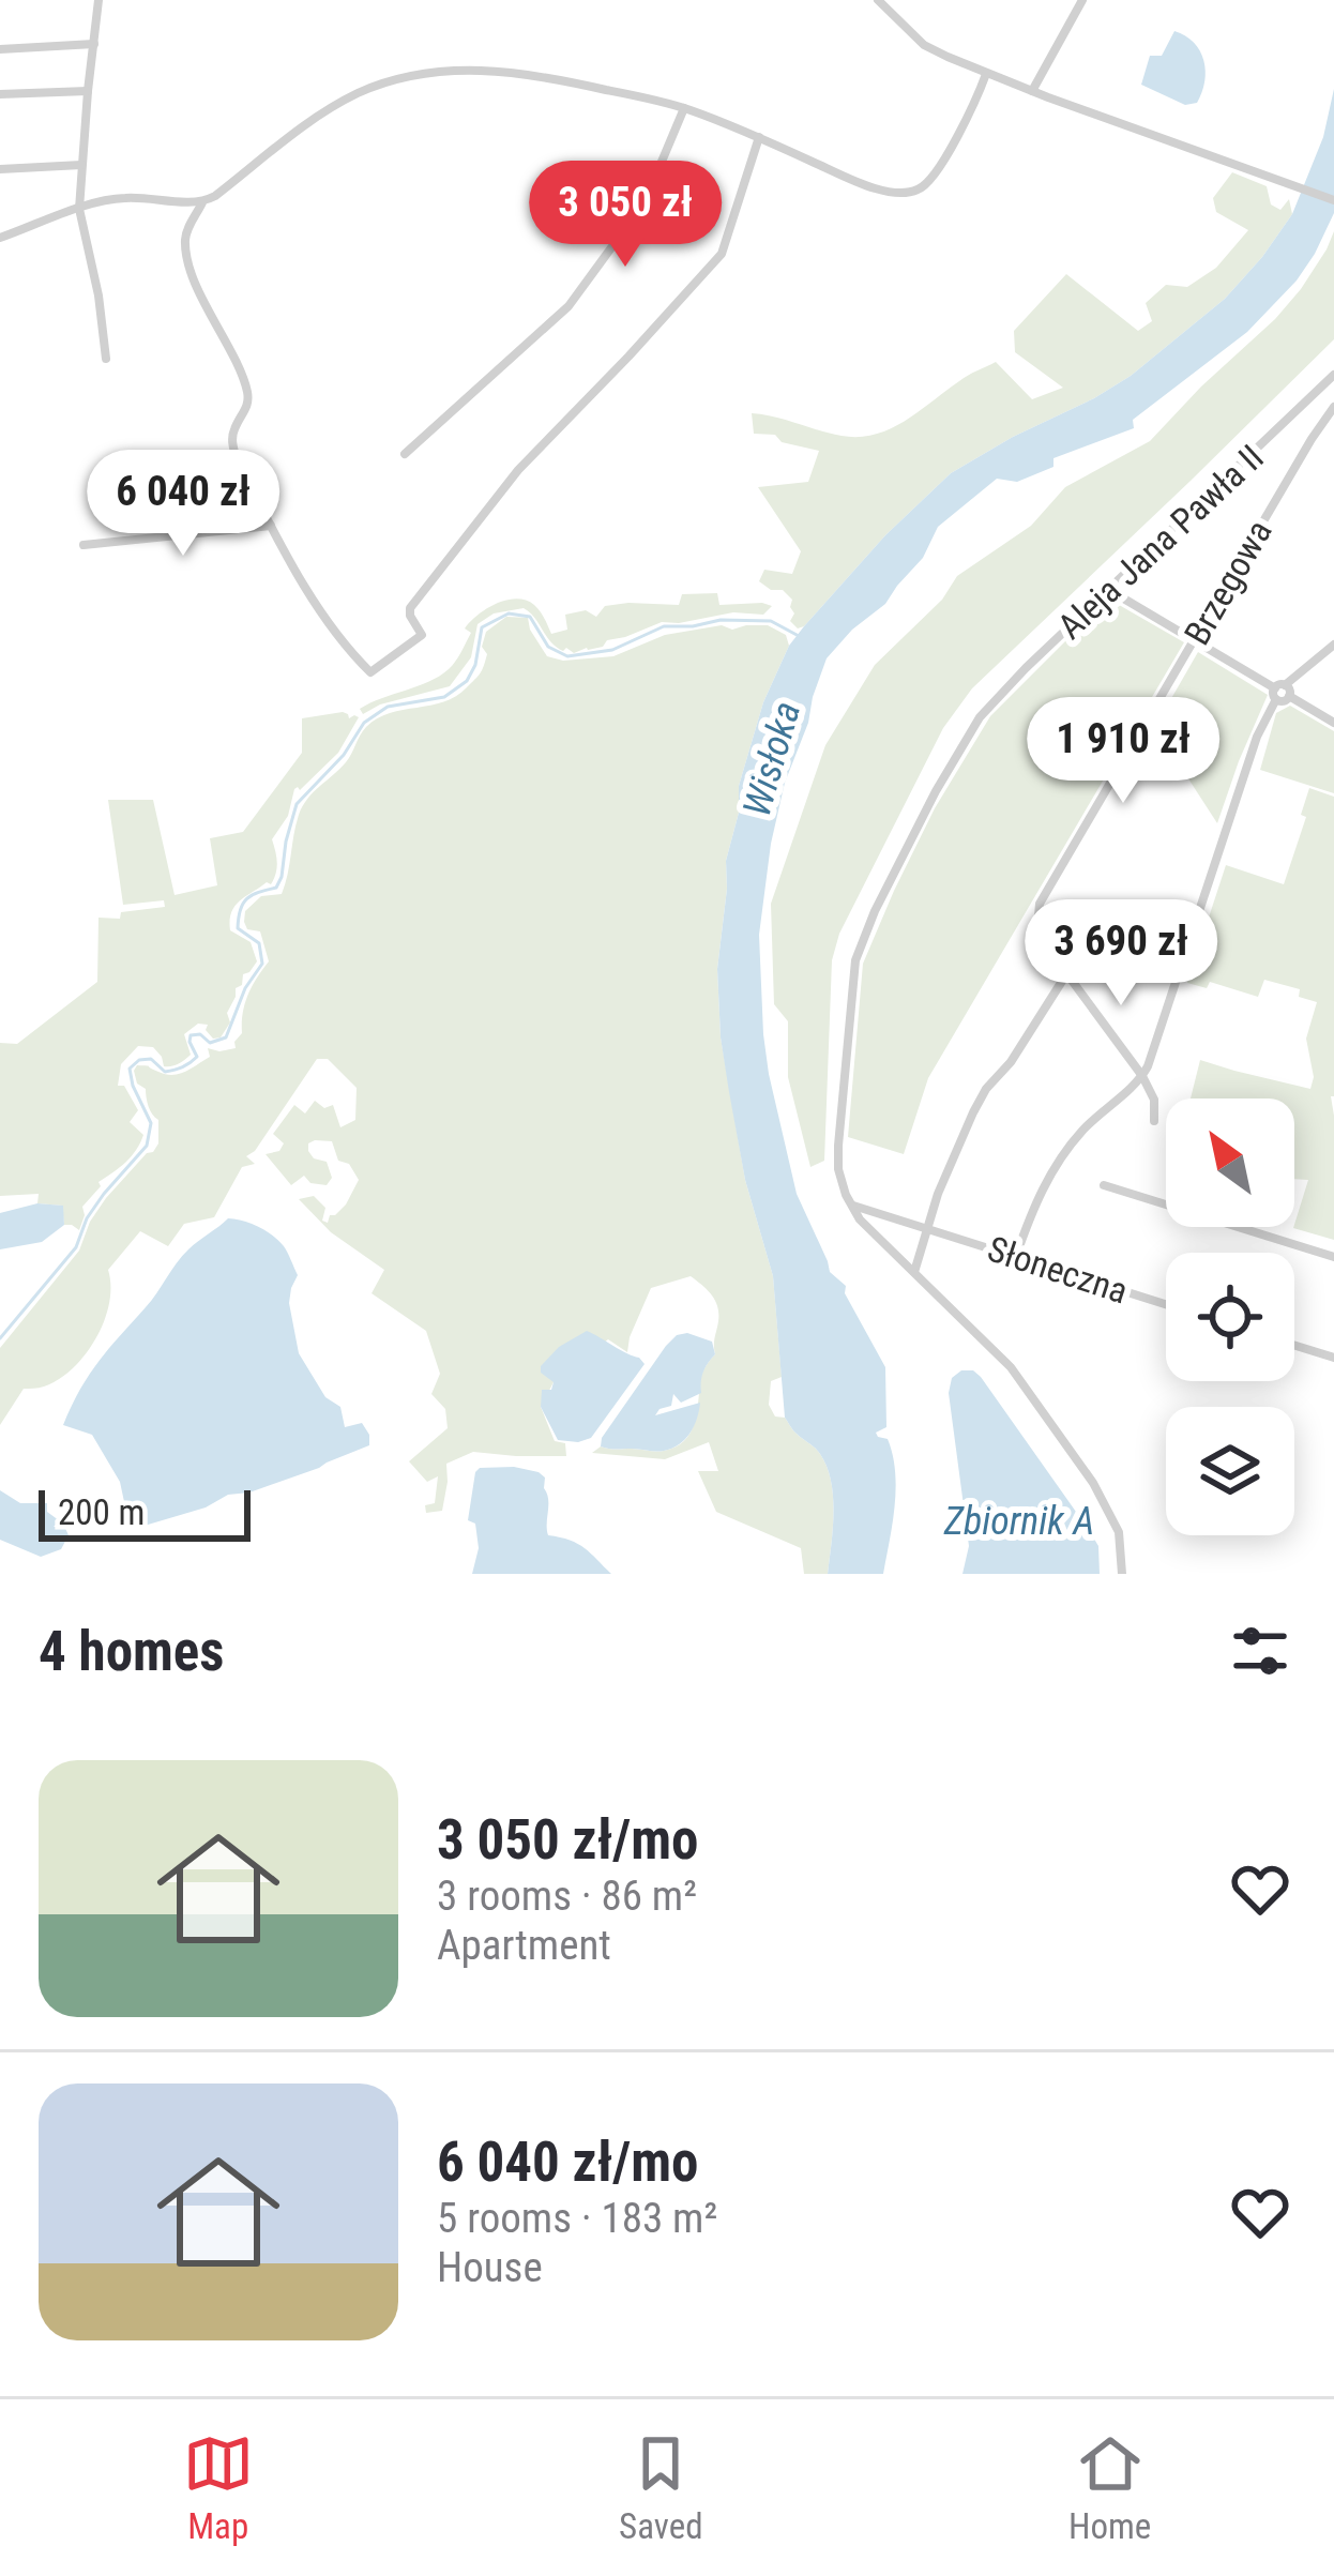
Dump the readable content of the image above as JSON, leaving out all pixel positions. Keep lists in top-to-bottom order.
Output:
{
  "streets": {
    "street": ["Aleja Jana Pawła II", "Brzegowa", "Słoneczna"]
  },
  "crossings": [
    ["Aleja Jana Pawła II", "Słoneczna"]
  ],
  "water": ["Wisłoka", "Zbiornik A"],
  "scale_bar": "200 m",
  "north": "top left",
  "page": {
    "price": [
      "3 050 zł",
      "6 040 zł",
      "1 910 zł",
      "3 690 zł"
    ],
    "scale": "200 m",
    "heading": "4 homes",
    "list": [
      {
        "name": "3 050 zł/mo",
        "note": "3 rooms · 86 m² · Apartment"
      },
      {
        "name": "6 040 zł/mo",
        "note": "5 rooms · 183 m² · House"
      }
    ],
    "tabs": ["Map", "Saved", "Home"]
  }
}
